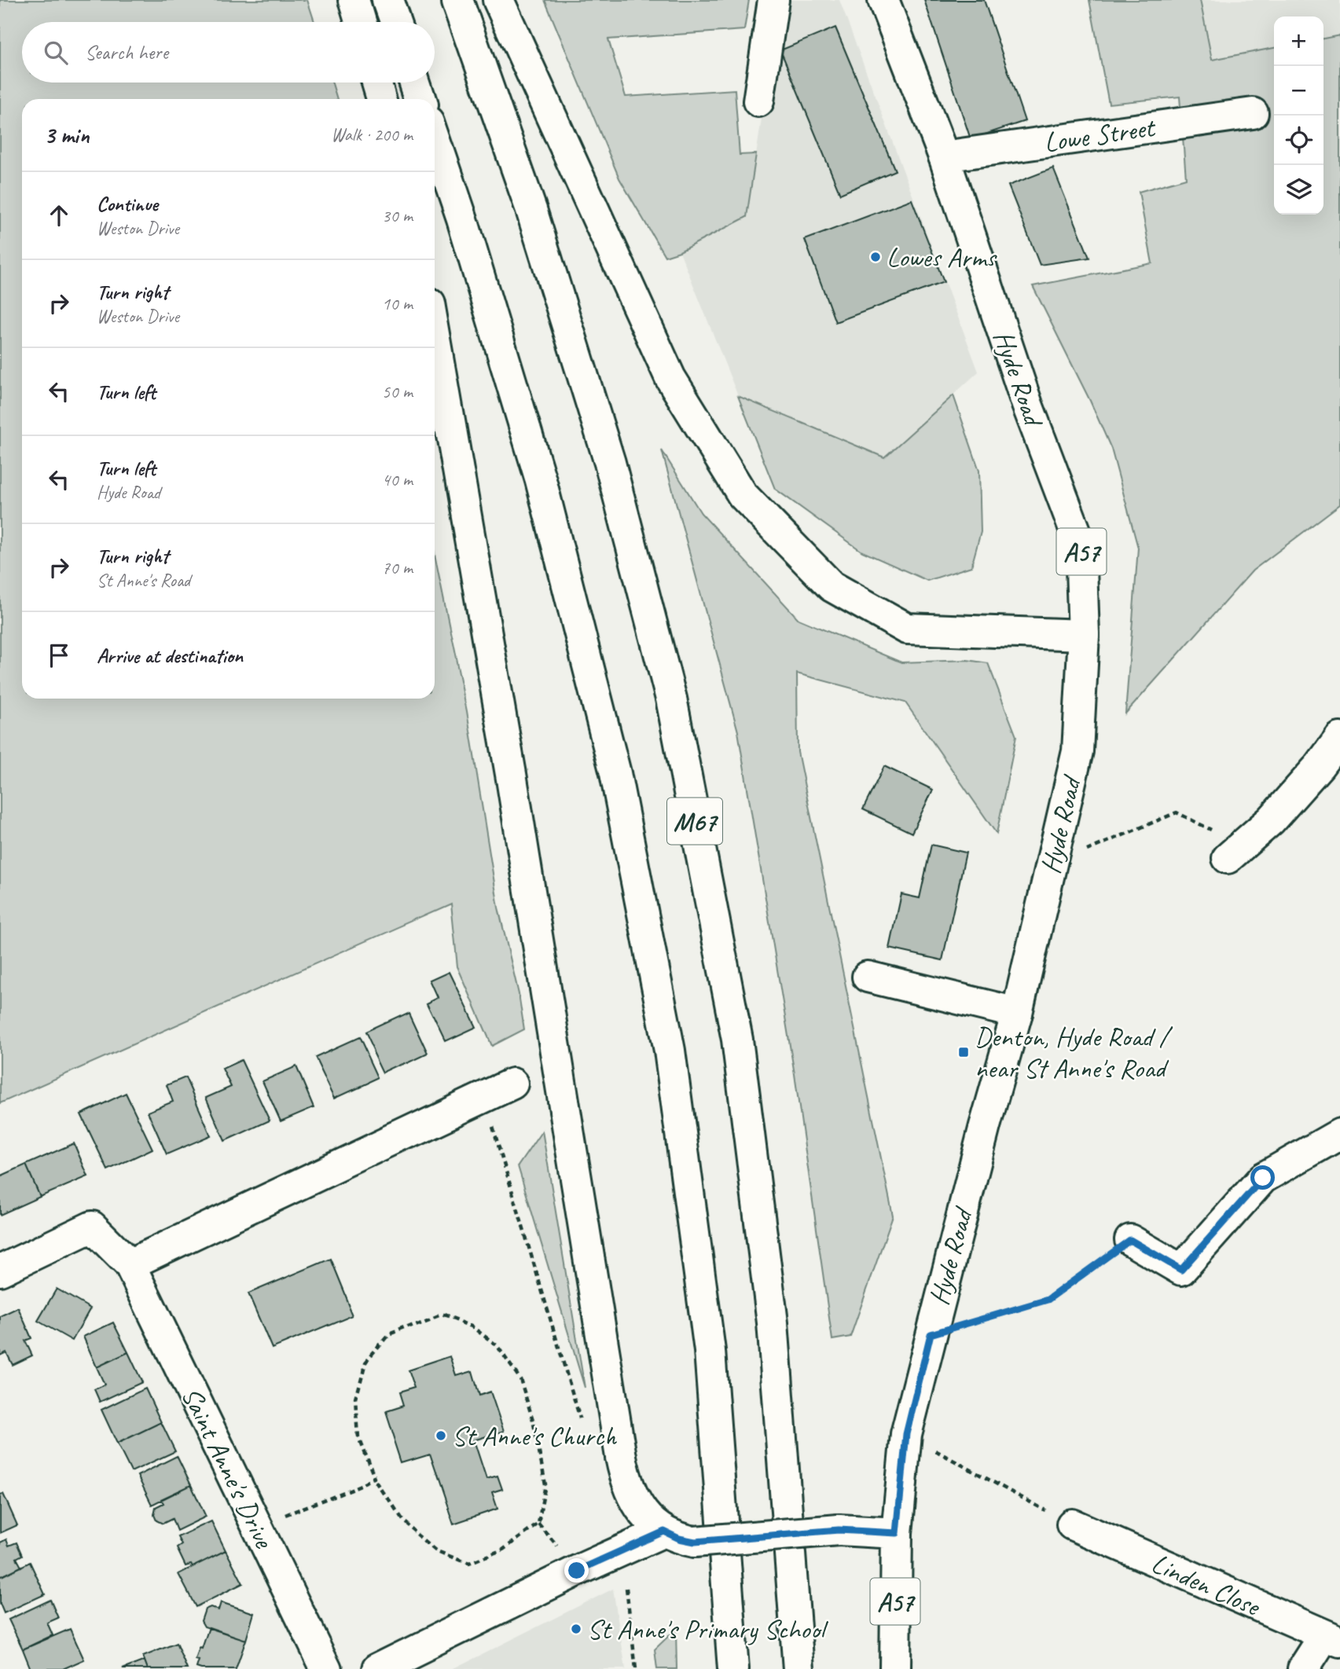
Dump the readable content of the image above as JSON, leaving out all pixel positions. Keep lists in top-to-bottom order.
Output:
{
  "streets": {
    "main road": [
      "Lowe Street",
      "Hyde Road",
      "A57",
      "M67",
      "Saint Anne's Drive",
      "Linden Close"
    ]
  },
  "crossings": [
    ["Lowe Street", "Hyde Road"]
  ],
  "places": {
    "other": ["Lowes Arms", "St Anne's Church", "St Anne's Primary School"],
    "transit": ["Denton, Hyde Road / near St Anne's Road"]
  },
  "page": {
    "map_buttons": ["+", "−"],
    "search": "Search here",
    "heading": ["3 min", "Walk · 200 m"],
    "list": [
      ["Continue", "Weston Drive", "30 m"],
      ["Turn right", "Weston Drive", "10 m"],
      ["Turn left", "50 m"],
      ["Turn left", "Hyde Road", "40 m"],
      ["Turn right", "St Anne's Road", "70 m"],
      "Arrive at destination"
    ]
  }
}
